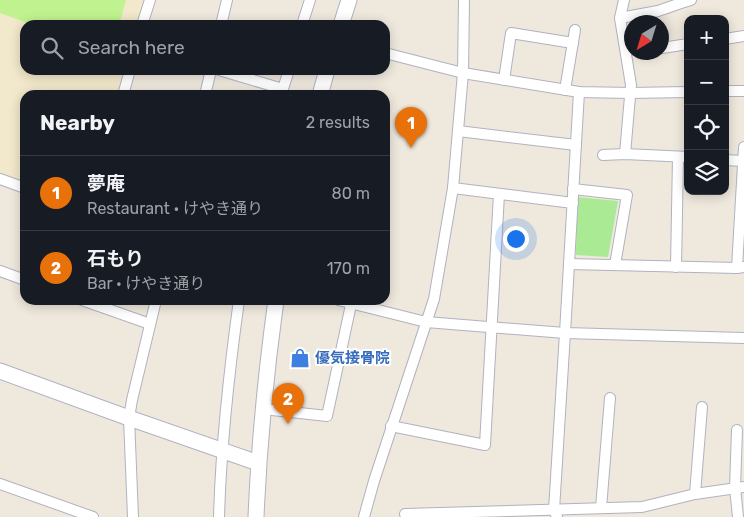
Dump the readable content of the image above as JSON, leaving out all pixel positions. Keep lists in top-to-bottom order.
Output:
{
  "places": {
    "shop": ["優気接骨院"]
  },
  "north": "bottom left",
  "page": {
    "map_buttons": ["+", "−"],
    "search": "Search here",
    "heading": ["Nearby", "2 results"],
    "pins": ["1", "2"],
    "list": [
      {
        "mark": "1",
        "name": "夢庵",
        "note": "Restaurant · けやき通り",
        "value": "80 m"
      },
      {
        "mark": "2",
        "name": "石もり",
        "note": "Bar · けやき通り",
        "value": "170 m"
      }
    ]
  }
}
